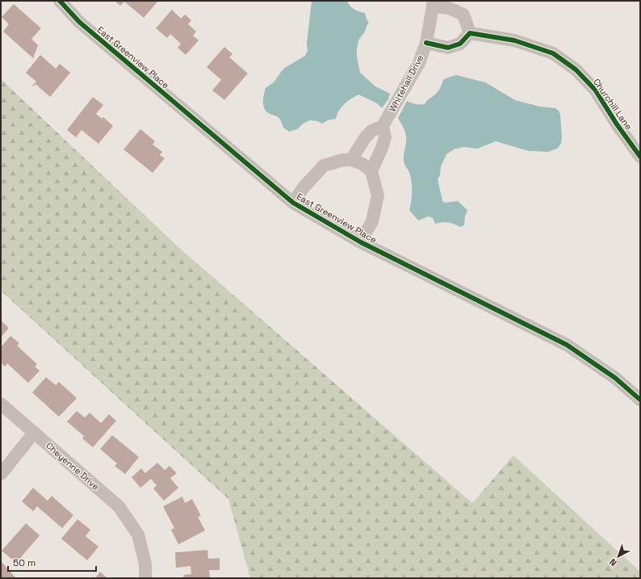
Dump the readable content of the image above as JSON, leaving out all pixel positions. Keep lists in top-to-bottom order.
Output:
{
  "streets": {
    "street": [
      "East Greenview Place",
      "Whitehall Drive",
      "Churchill Lane",
      "Cheyenne Drive"
    ]
  },
  "scale_bar": "50 m",
  "north": "bottom left"
}
